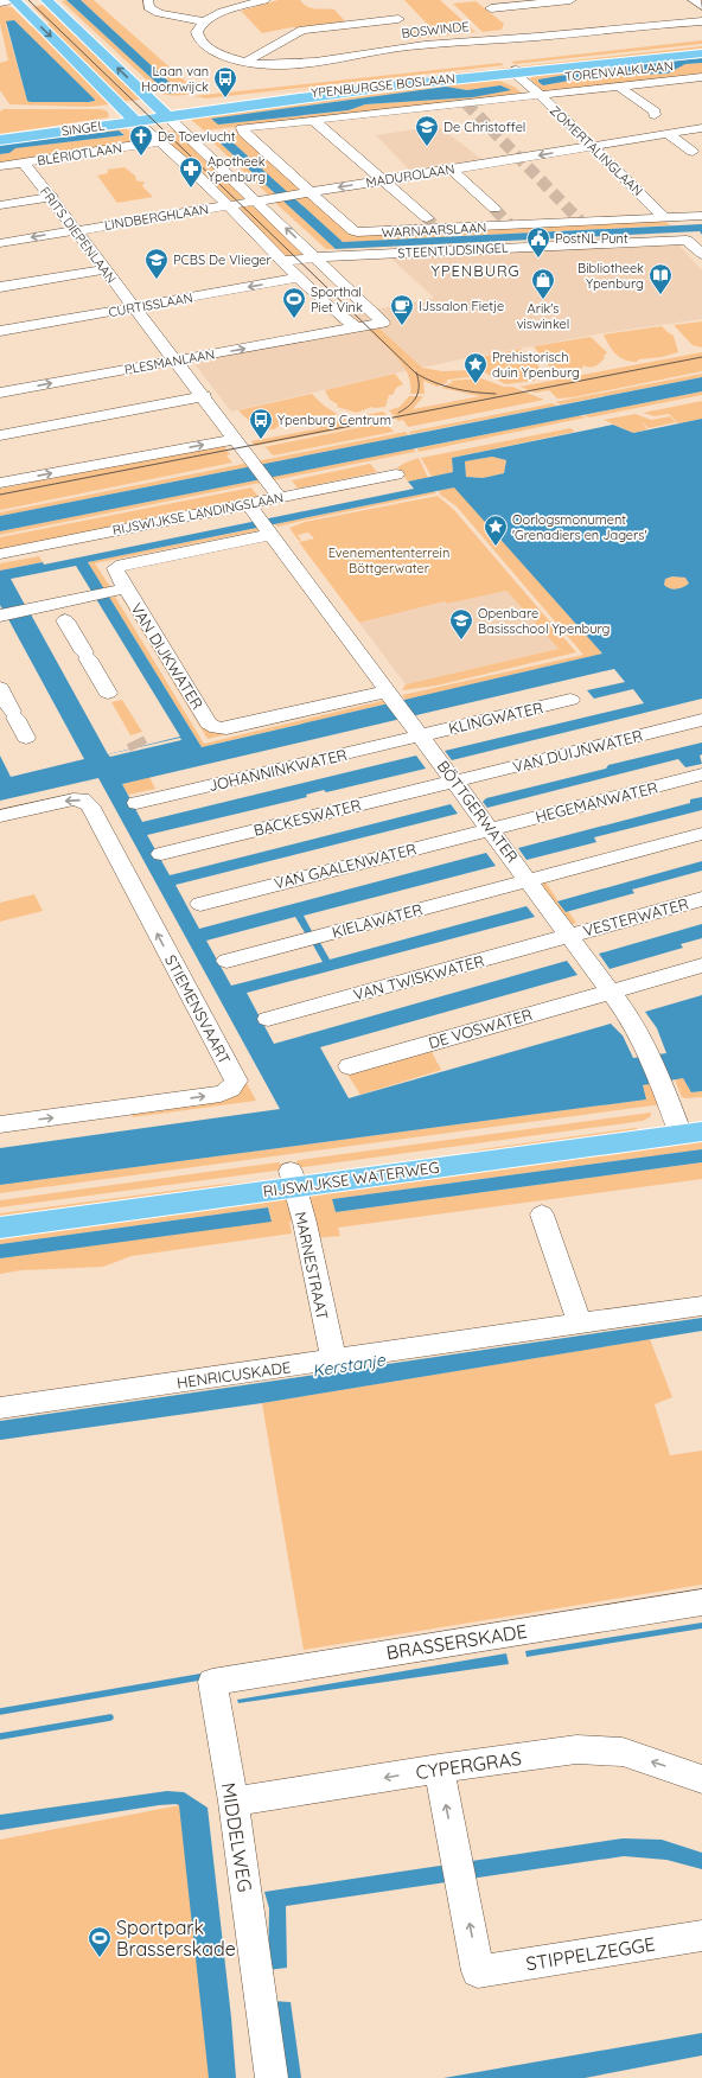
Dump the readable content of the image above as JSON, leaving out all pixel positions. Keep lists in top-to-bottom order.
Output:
{
  "streets": {
    "main road": ["YPENBURGSE BOSLAAN", "SINGEL", "RIJSWIJKSE WATERWEG"],
    "street": [
      "BOSWINDE",
      "TORENVALKLAAN",
      "ZOMERTALINGLAAN",
      "BLÉRIOTLAAN",
      "MADUROLAAN",
      "LINDBERGHLAAN",
      "WARNAARSLAAN",
      "FRITS DIEPENLAAN",
      "STEENTIJDSINGEL",
      "CURTISSLAAN",
      "PLESMANLAAN",
      "RIJSWIJKSE LANDINGSLAAN",
      "VAN DIJKWATER",
      "KLINGWATER",
      "VAN DUIJNWATER",
      "JOHANNINKWATER",
      "HEGEMANWATER",
      "BÖTTGERWATER",
      "BACKESWATER",
      "VAN GAALENWATER",
      "VESTERWATER",
      "KIELAWATER",
      "VAN TWISKWATER",
      "STIEMENSVAART",
      "DE VOSWATER",
      "MARNESTRAAT",
      "HENRICUSKADE",
      "BRASSERSKADE",
      "CYPERGRAS",
      "MIDDELWEG",
      "STIPPELZEGGE"
    ]
  },
  "crossings": [
    ["TORENVALKLAAN", "ZOMERTALINGLAAN"],
    ["TORENVALKLAAN", "WARNAARSLAAN"],
    ["YPENBURGSE BOSLAAN", "SINGEL"],
    ["YPENBURGSE BOSLAAN", "ZOMERTALINGLAAN"],
    ["ZOMERTALINGLAAN", "MADUROLAAN"],
    ["ZOMERTALINGLAAN", "WARNAARSLAAN"],
    ["BLÉRIOTLAAN", "FRITS DIEPENLAAN"],
    ["MADUROLAAN", "LINDBERGHLAAN"],
    ["MADUROLAAN", "WARNAARSLAAN"],
    ["LINDBERGHLAAN", "FRITS DIEPENLAAN"],
    ["FRITS DIEPENLAAN", "CURTISSLAAN"],
    ["FRITS DIEPENLAAN", "PLESMANLAAN"],
    ["FRITS DIEPENLAAN", "RIJSWIJKSE LANDINGSLAAN"],
    ["STEENTIJDSINGEL", "PLESMANLAAN"],
    ["RIJSWIJKSE LANDINGSLAAN", "VAN DIJKWATER"],
    ["RIJSWIJKSE LANDINGSLAAN", "BÖTTGERWATER"],
    ["VAN DIJKWATER", "BÖTTGERWATER"],
    ["KLINGWATER", "JOHANNINKWATER"],
    ["KLINGWATER", "BÖTTGERWATER"],
    ["VAN DUIJNWATER", "BÖTTGERWATER"],
    ["VAN DUIJNWATER", "BACKESWATER"],
    ["JOHANNINKWATER", "BÖTTGERWATER"],
    ["HEGEMANWATER", "BÖTTGERWATER"],
    ["HEGEMANWATER", "VAN GAALENWATER"],
    ["BÖTTGERWATER", "BACKESWATER"],
    ["BÖTTGERWATER", "VAN GAALENWATER"],
    ["BÖTTGERWATER", "VESTERWATER"],
    ["BÖTTGERWATER", "KIELAWATER"],
    ["BÖTTGERWATER", "VAN TWISKWATER"],
    ["BÖTTGERWATER", "DE VOSWATER"],
    ["BÖTTGERWATER", "RIJSWIJKSE WATERWEG"],
    ["VESTERWATER", "VAN TWISKWATER"],
    ["RIJSWIJKSE WATERWEG", "MARNESTRAAT"],
    ["MARNESTRAAT", "HENRICUSKADE"],
    ["BRASSERSKADE", "MIDDELWEG"],
    ["CYPERGRAS", "MIDDELWEG"],
    ["CYPERGRAS", "STIPPELZEGGE"]
  ],
  "one_way": ["CYPERGRAS"],
  "districts": ["YPENBURG"],
  "water": ["Kerstanje"],
  "parks": ["Evenemententerrein Böttgerwater"],
  "places": {
    "bus stop": ["Laan van Hoornwijck", "Ypenburg Centrum"],
    "school or university": ["De Christoffel", "PCBS De Vlieger", "Openbare Basisschool Ypenburg"],
    "church": ["De Toevlucht"],
    "pharmacy": ["Apotheek Ypenburg"],
    "public building": ["PostNL Punt"],
    "library": ["Bibliotheek Ypenburg"],
    "shop": ["Arik's viswinkel"],
    "sports": ["Sporthal Piet Vink", "Sportpark Brasserskade"],
    "cafe": ["IJssalon Fietje"],
    "place": ["Prehistorisch duin Ypenburg", "Oorlogsmonument 'Grenadiers en Jagers'"]
  }
}
